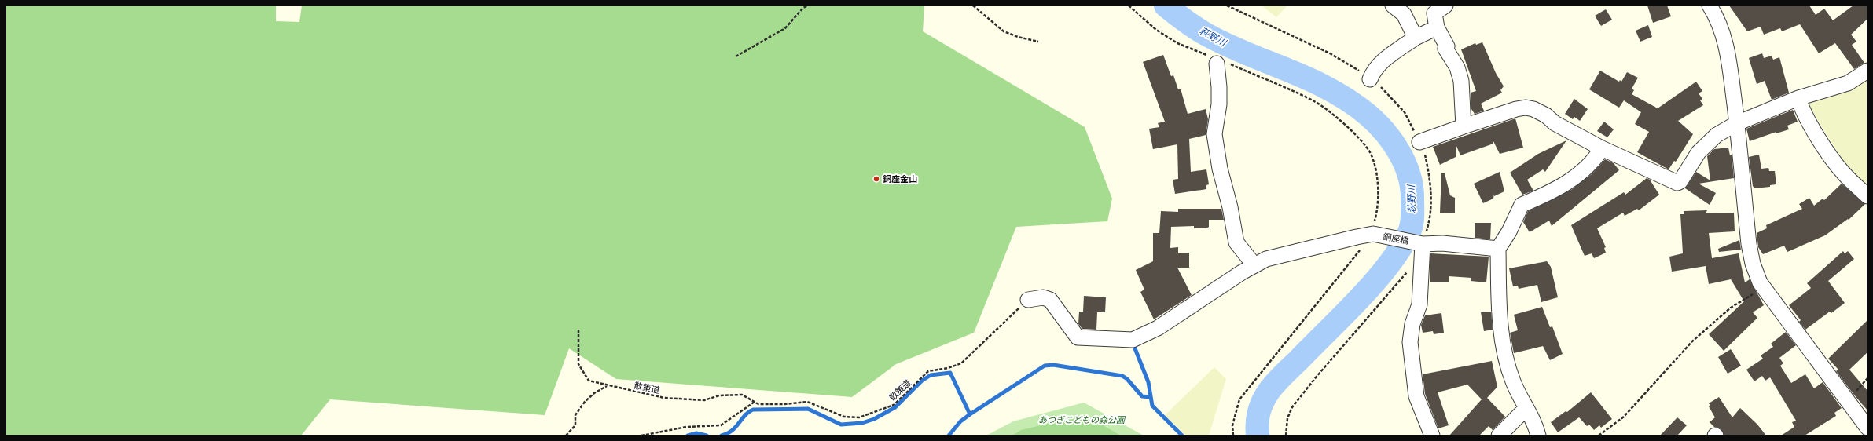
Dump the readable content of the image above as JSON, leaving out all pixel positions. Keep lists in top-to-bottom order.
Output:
{
  "streets": {
    "street": ["銅座橋"],
    "path": ["散策道"]
  },
  "water": ["萩野川"],
  "parks": ["あつぎこどもの森公園"],
  "places": ["銅座金山"]
}
